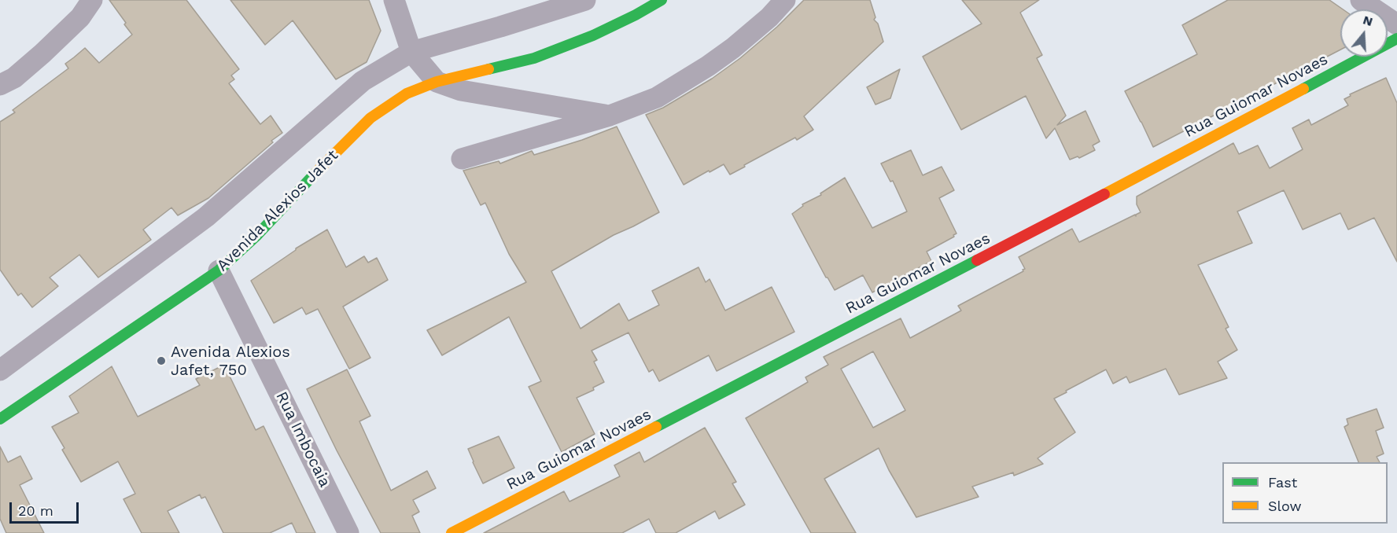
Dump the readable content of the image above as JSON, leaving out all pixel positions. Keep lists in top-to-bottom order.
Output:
{
  "streets": {
    "street": ["Rua Guiomar Novaes", "Avenida Alexios Jafet", "Rua Imbocaia"]
  },
  "crossings": [
    ["Avenida Alexios Jafet", "Rua Imbocaia"]
  ],
  "places": ["Avenida Alexios Jafet, 750"],
  "legend": ["Fast", "Slow"],
  "scale_bar": "20 m",
  "north": "top"
}
